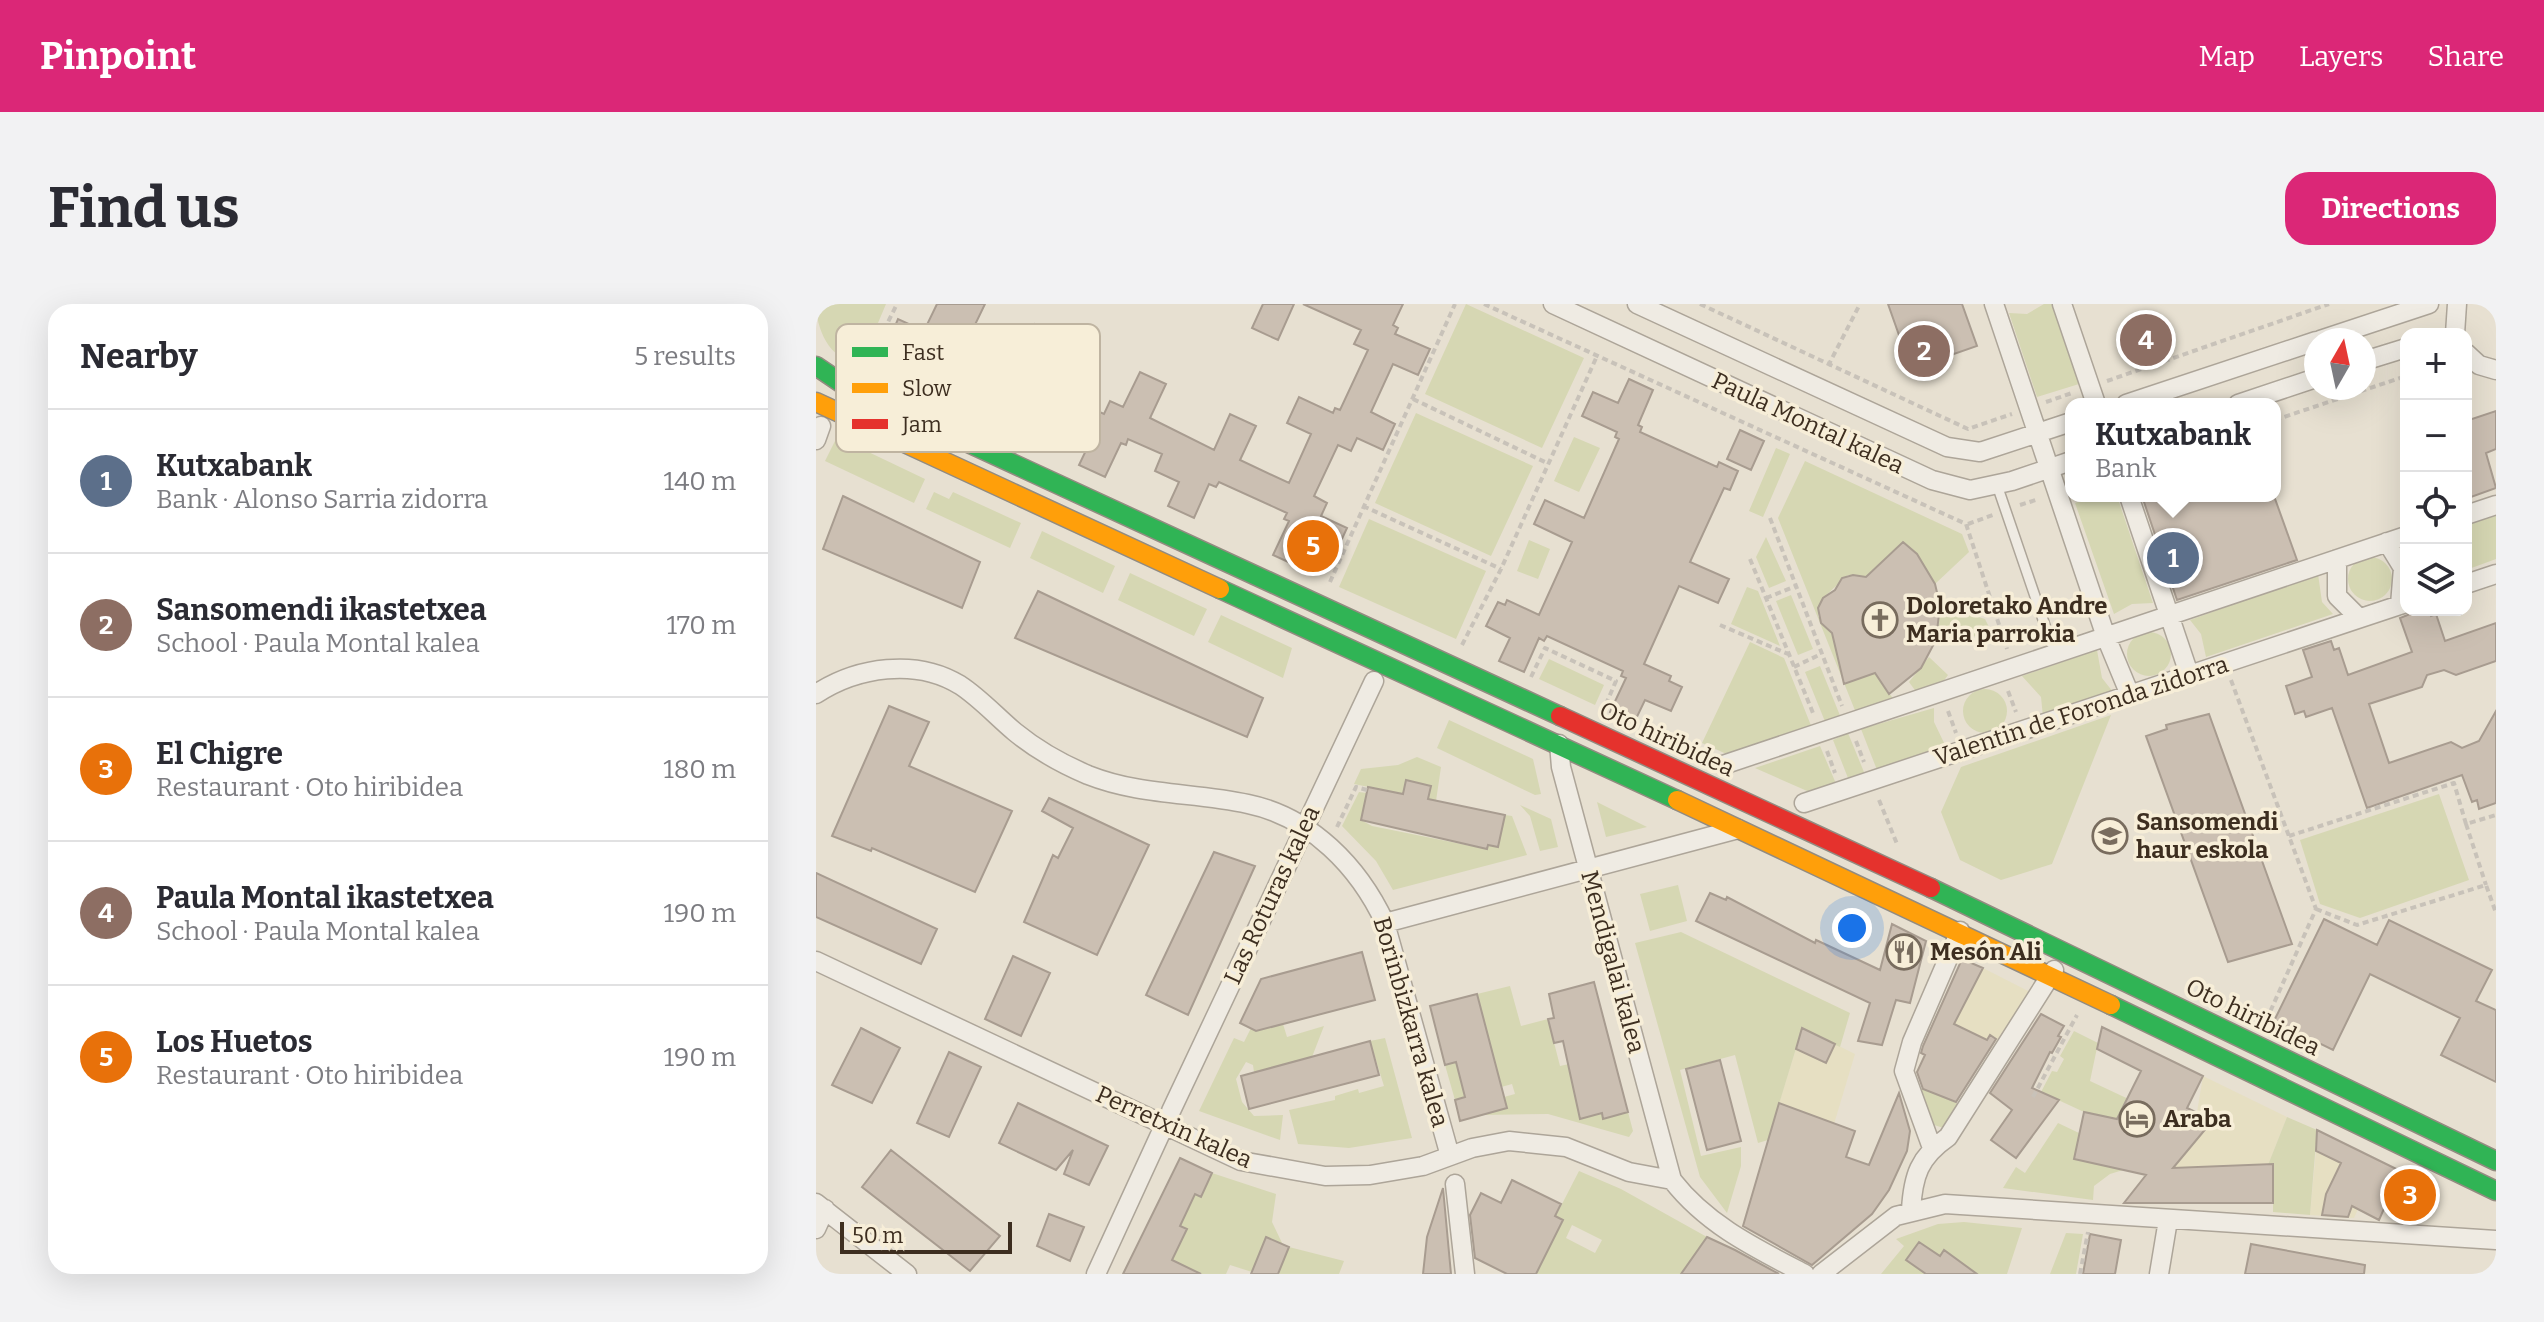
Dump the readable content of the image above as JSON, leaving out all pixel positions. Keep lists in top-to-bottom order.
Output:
{
  "streets": {
    "main road": ["Oto hiribidea"],
    "street": [
      "Paula Montal kalea",
      "Valentin de Foronda zidorra",
      "Las Roturas kalea",
      "Mendigalai kalea",
      "Borinbizkarra kalea",
      "Perretxin kalea"
    ]
  },
  "crossings": [
    ["Oto hiribidea", "Mendigalai kalea"],
    ["Las Roturas kalea", "Borinbizkarra kalea"],
    ["Las Roturas kalea", "Perretxin kalea"],
    ["Mendigalai kalea", "Perretxin kalea"],
    ["Borinbizkarra kalea", "Perretxin kalea"]
  ],
  "places": {
    "church": ["Doloretako Andre Maria parrokia"],
    "school or university": ["Sansomendi haur eskola"],
    "restaurant": ["Mesón Ali"],
    "hotel": ["Araba"]
  },
  "legend": ["Fast", "Slow", "Jam"],
  "scale_bar": "50 m",
  "north": "top",
  "page": {
    "header": "Pinpoint",
    "nav": ["Map", "Layers", "Share"],
    "buttons": "Directions",
    "title": "Find us",
    "heading": ["Nearby", "5 results"],
    "pins": [
      "4",
      "2",
      "5",
      "1",
      "3"
    ],
    "map_buttons": ["+", "−"],
    "popup": ["Kutxabank", "Bank"],
    "list": [
      {
        "mark": "1",
        "name": "Kutxabank",
        "note": "Bank · Alonso Sarria zidorra",
        "value": "140 m"
      },
      {
        "mark": "2",
        "name": "Sansomendi ikastetxea",
        "note": "School · Paula Montal kalea",
        "value": "170 m"
      },
      {
        "mark": "3",
        "name": "El Chigre",
        "note": "Restaurant · Oto hiribidea",
        "value": "180 m"
      },
      {
        "mark": "4",
        "name": "Paula Montal ikastetxea",
        "note": "School · Paula Montal kalea",
        "value": "190 m"
      },
      {
        "mark": "5",
        "name": "Los Huetos",
        "note": "Restaurant · Oto hiribidea",
        "value": "190 m"
      }
    ],
    "scale": "50 m"
  }
}
